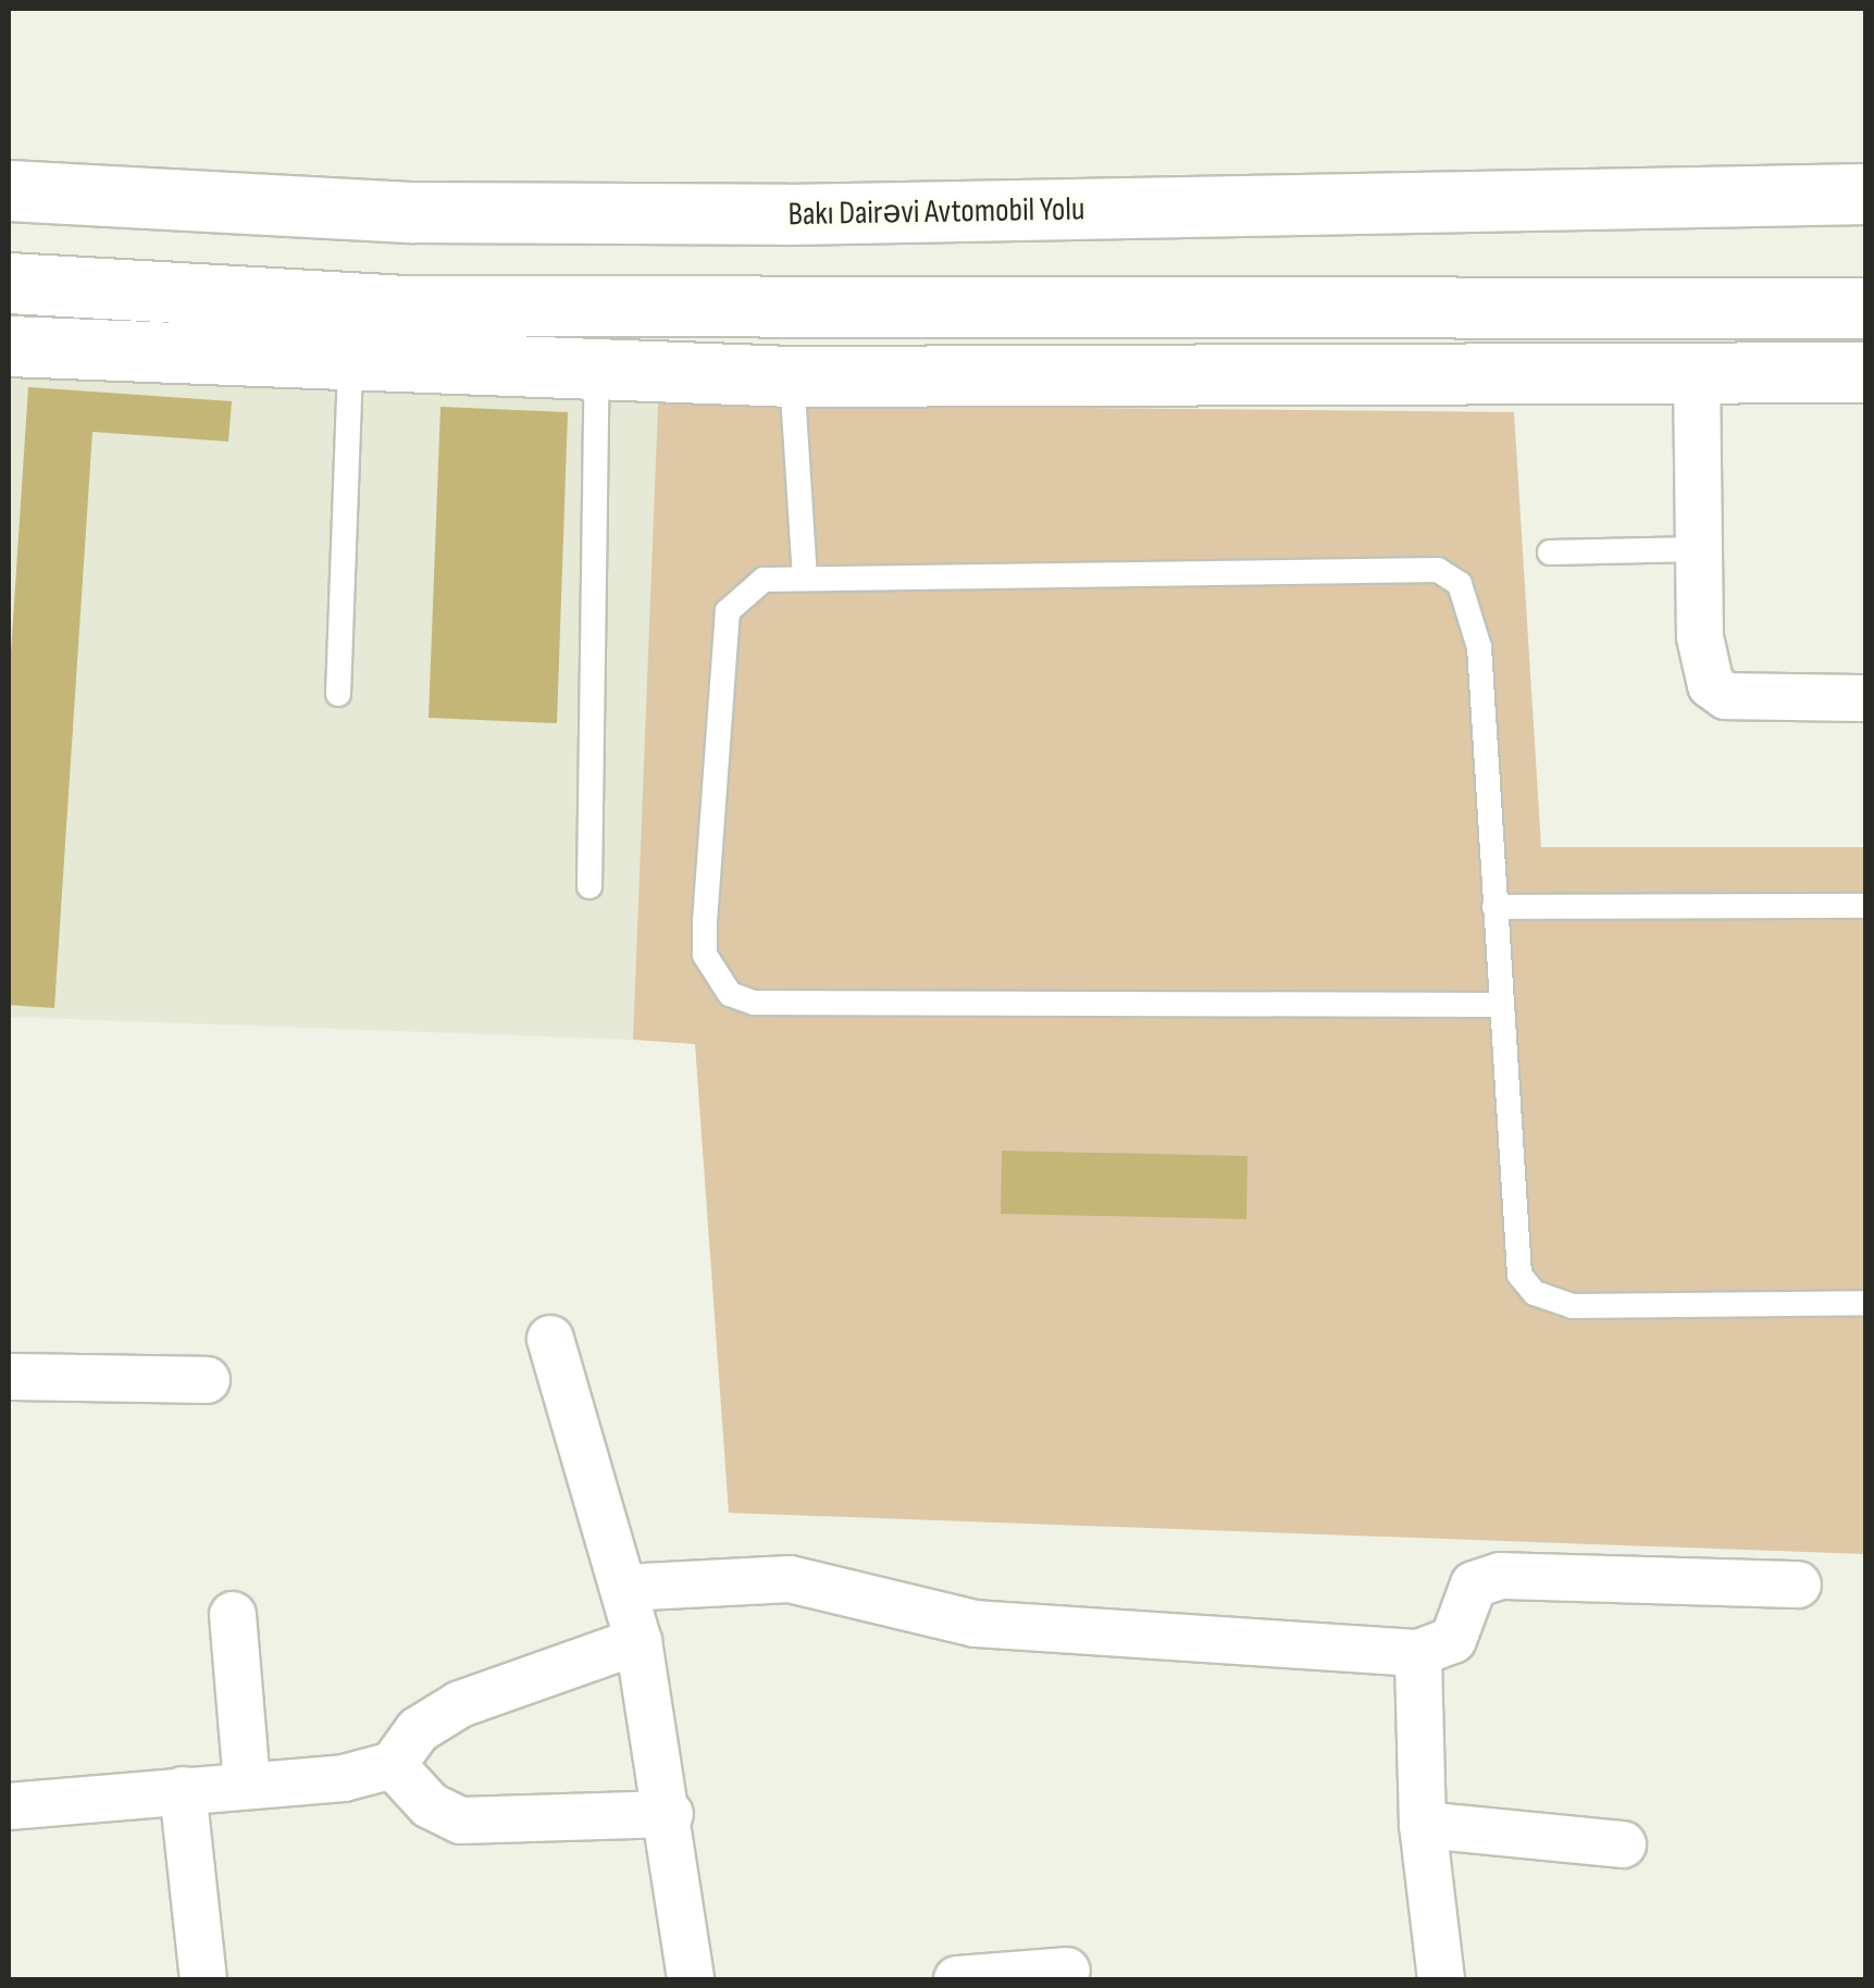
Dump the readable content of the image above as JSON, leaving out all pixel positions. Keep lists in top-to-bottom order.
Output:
{
  "streets": {
    "main road": ["Bakı Dairəvi Avtomobil Yolu"]
  }
}
